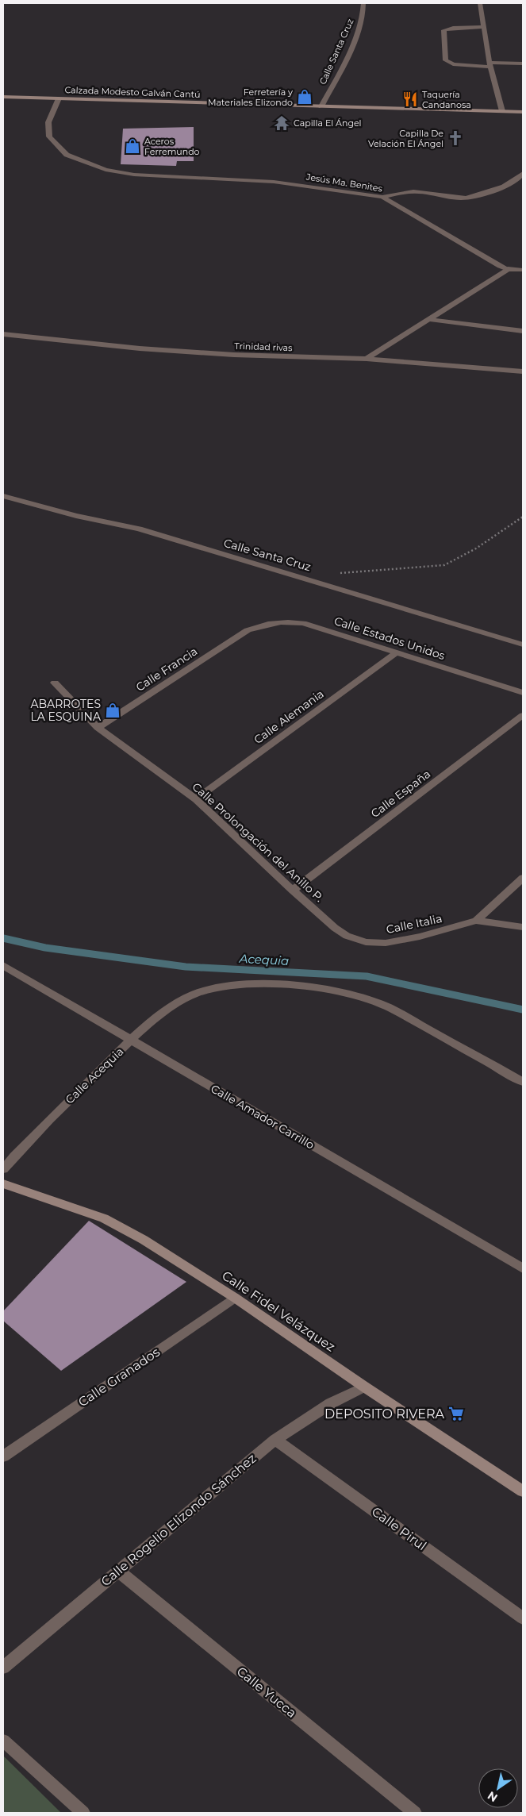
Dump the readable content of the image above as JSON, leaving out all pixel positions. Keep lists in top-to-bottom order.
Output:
{
  "streets": {
    "main road": ["Calzada Modesto Galván Cantú", "Calle Fidel Velázquez"],
    "street": [
      "Calle Santa Cruz",
      "Jesús Ma. Benites",
      "Trinidad rivas",
      "Calle Estados Unidos",
      "Calle Francia",
      "Calle Alemania",
      "Calle España",
      "Calle Prolongación del Anillo P.",
      "Calle Italia",
      "Calle Acequia",
      "Calle Amador Carrillo",
      "Calle Granados",
      "Calle Rogelio Elizondo Sánchez",
      "Calle Pirul",
      "Calle Yucca"
    ]
  },
  "crossings": [
    ["Calle Santa Cruz", "Calzada Modesto Galván Cantú"],
    ["Calzada Modesto Galván Cantú", "Jesús Ma. Benites"],
    ["Calle Estados Unidos", "Calle Francia"],
    ["Calle Estados Unidos", "Calle Alemania"],
    ["Calle Francia", "Calle Prolongación del Anillo P."],
    ["Calle Alemania", "Calle Prolongación del Anillo P."],
    ["Calle España", "Calle Prolongación del Anillo P."],
    ["Calle Prolongación del Anillo P.", "Calle Italia"],
    ["Calle Acequia", "Calle Amador Carrillo"],
    ["Calle Fidel Velázquez", "Calle Granados"],
    ["Calle Fidel Velázquez", "Calle Rogelio Elizondo Sánchez"],
    ["Calle Rogelio Elizondo Sánchez", "Calle Pirul"],
    ["Calle Rogelio Elizondo Sánchez", "Calle Yucca"]
  ],
  "water": ["Acequia"],
  "places": {
    "shop": ["Ferretería y Materiales Elizondo", "Aceros Ferremundo", "ABARROTES LA ESQUINA"],
    "restaurant": ["Taquería Candanosa"],
    "temple": ["Capilla El Ángel"],
    "church": ["Capilla De Velación El Ángel"],
    "supermarket": ["DEPOSITO RIVERA"]
  },
  "north": "bottom left"
}
